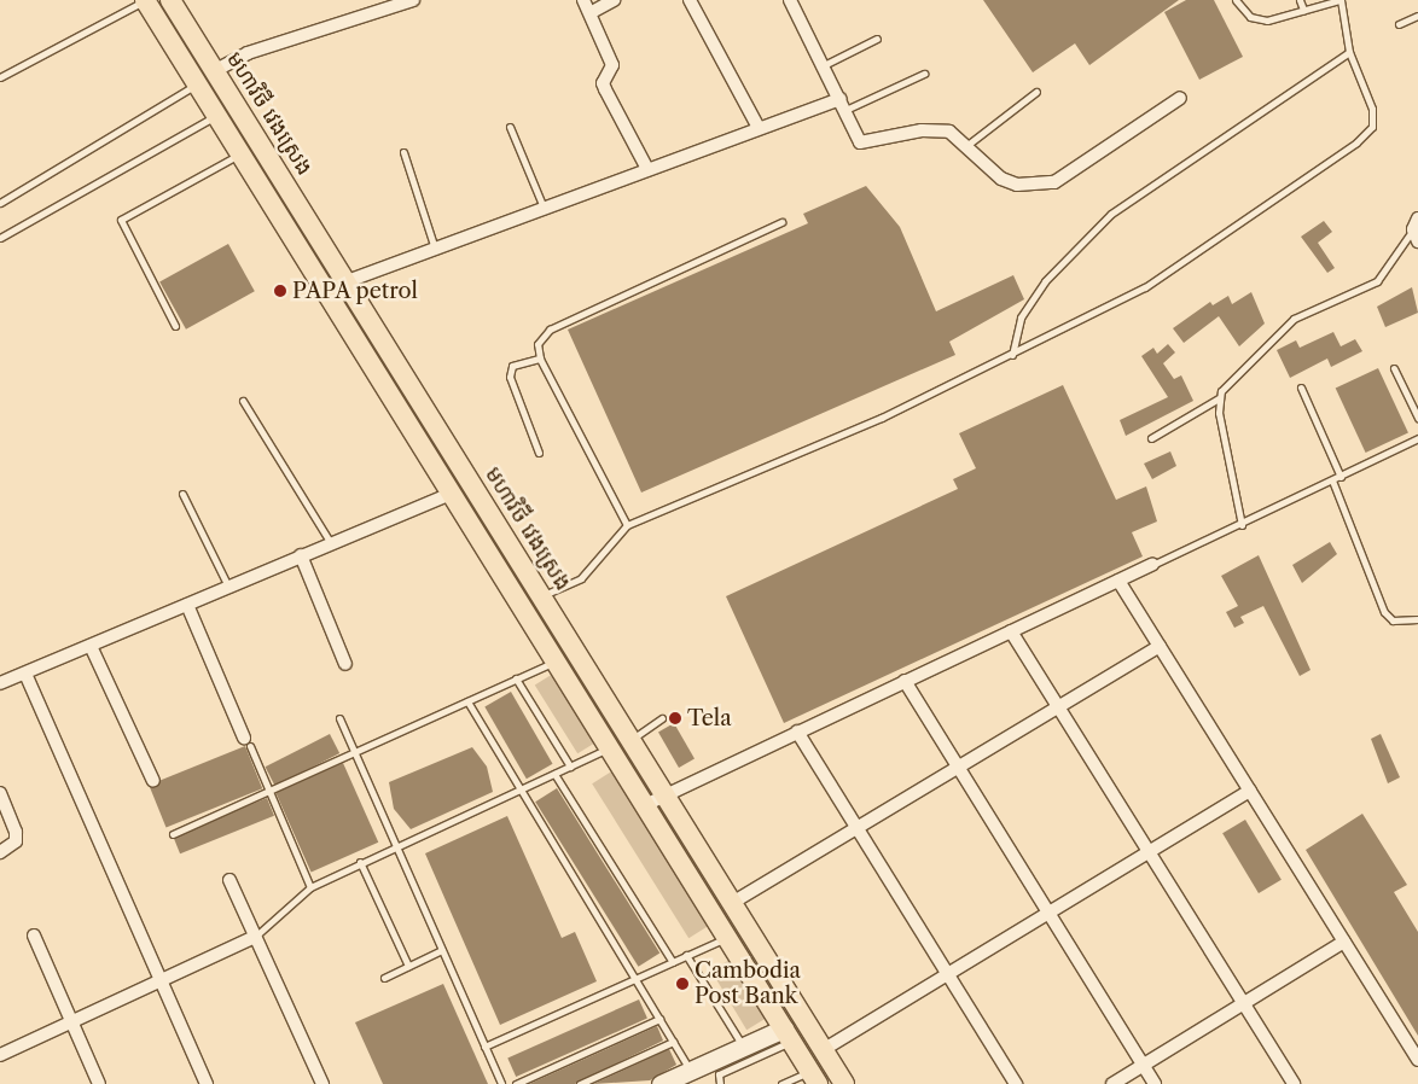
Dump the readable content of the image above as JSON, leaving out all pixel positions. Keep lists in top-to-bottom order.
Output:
{
  "streets": {
    "main road": ["មហាវិថី វេងស្រេង"]
  },
  "places": ["PAPA petrol", "Tela", "Cambodia Post Bank"]
}
